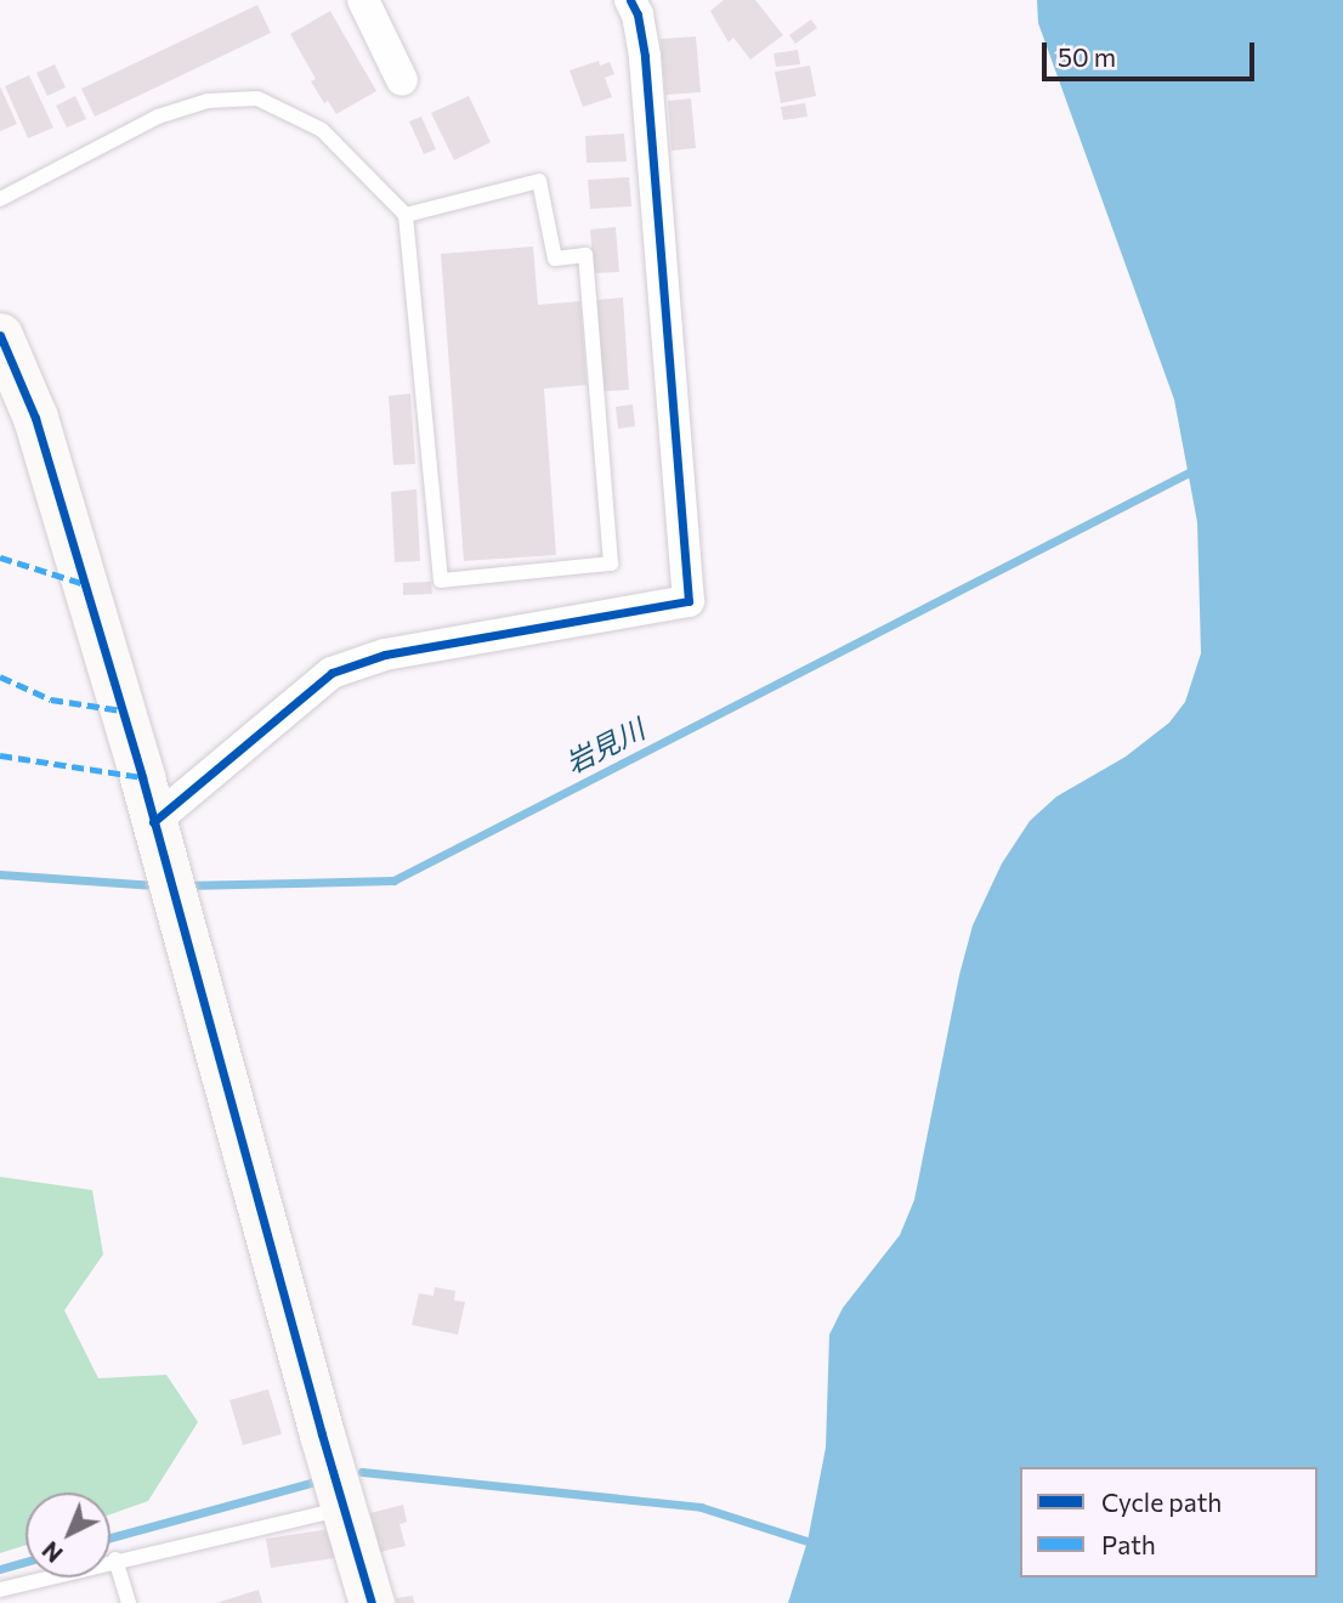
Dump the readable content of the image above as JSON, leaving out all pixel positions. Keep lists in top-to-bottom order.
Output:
{
  "water": ["岩見川"],
  "legend": ["Cycle path", "Path"],
  "scale_bar": "50 m",
  "north": "bottom left"
}
